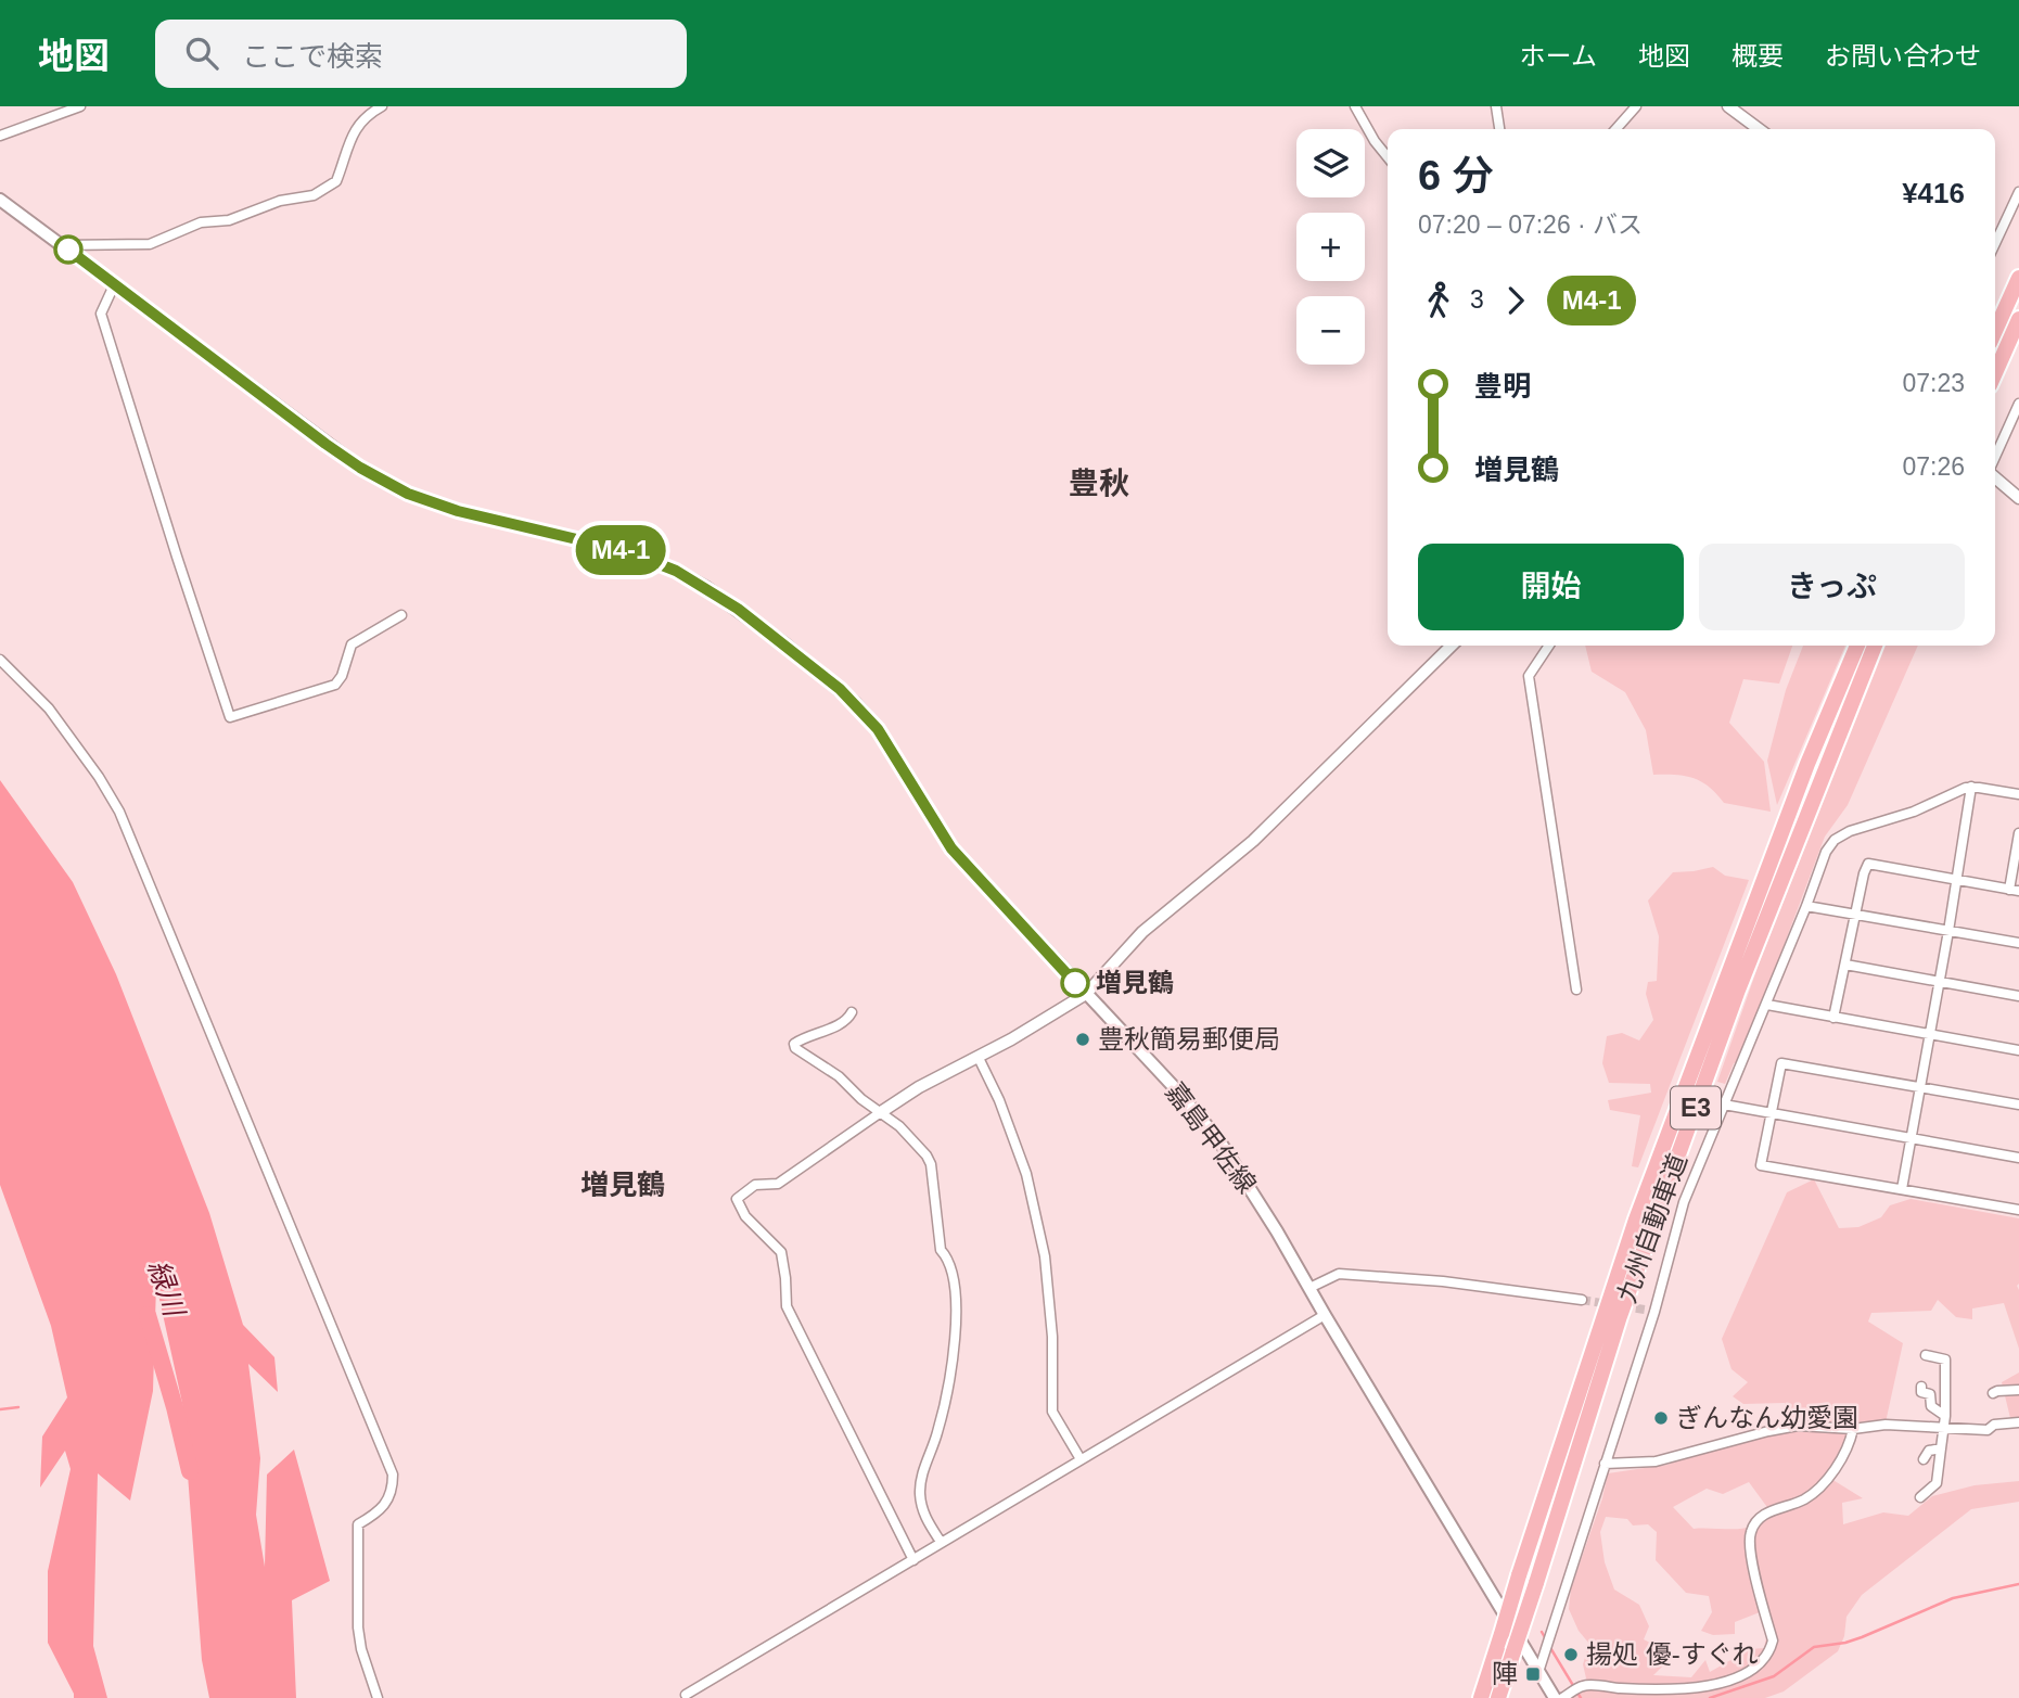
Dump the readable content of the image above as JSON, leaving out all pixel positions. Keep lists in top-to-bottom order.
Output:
{
  "streets": {
    "highway": ["E3", "九州自動車道"],
    "main road": ["嘉島甲佐線"]
  },
  "districts": ["豊秋", "増見鶴"],
  "water": ["緑川"],
  "places": {
    "other": [
      "増見鶴",
      "豊秋簡易郵便局",
      "ぎんなん幼愛園",
      "揚処 優-すぐれ"
    ],
    "transit": ["陣"]
  },
  "lines": ["bus line M4-1"],
  "page": {
    "header": "地図",
    "search": "ここで検索",
    "nav": [
      "ホーム",
      "地図",
      "概要",
      "お問い合わせ"
    ],
    "on_map": "M4-1",
    "map_buttons": ["+", "−"],
    "heading": ["6 分", "07:20 – 07:26 · バス", "¥416"],
    "legs": ["3", "M4-1"],
    "list": [
      {
        "name": "豊明",
        "value": "07:23"
      },
      {
        "name": "増見鶴",
        "value": "07:26"
      }
    ],
    "buttons": ["開始", "きっぷ"]
  }
}
